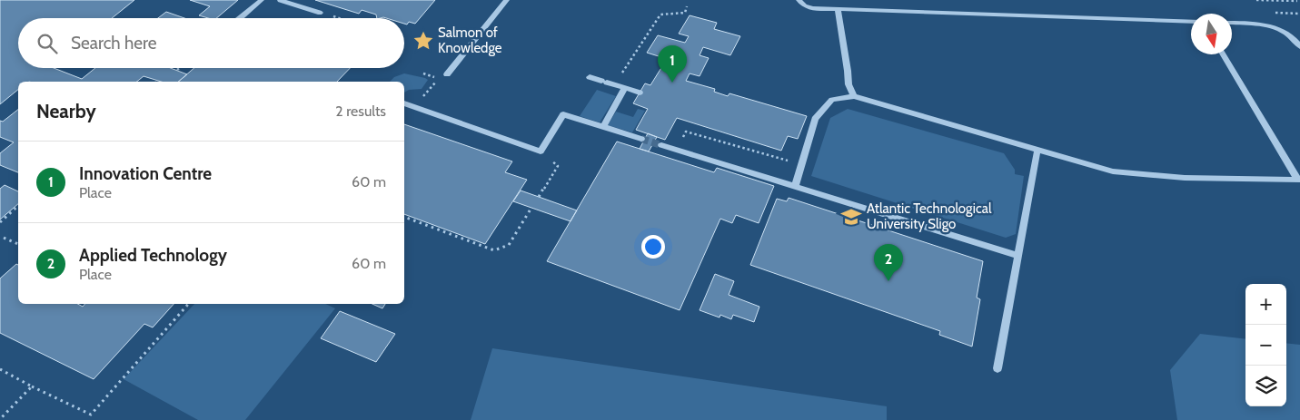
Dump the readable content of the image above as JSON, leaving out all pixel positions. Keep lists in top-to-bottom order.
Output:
{
  "places": {
    "place": ["Salmon of Knowledge"],
    "school or university": ["Atlantic Technological University Sligo"]
  },
  "north": "bottom",
  "page": {
    "search": "Search here",
    "pins": ["1", "2"],
    "heading": ["Nearby", "2 results"],
    "list": [
      {
        "mark": "1",
        "name": "Innovation Centre",
        "note": "Place",
        "value": "60 m"
      },
      {
        "mark": "2",
        "name": "Applied Technology",
        "note": "Place",
        "value": "60 m"
      }
    ],
    "map_buttons": ["+", "−"]
  }
}
